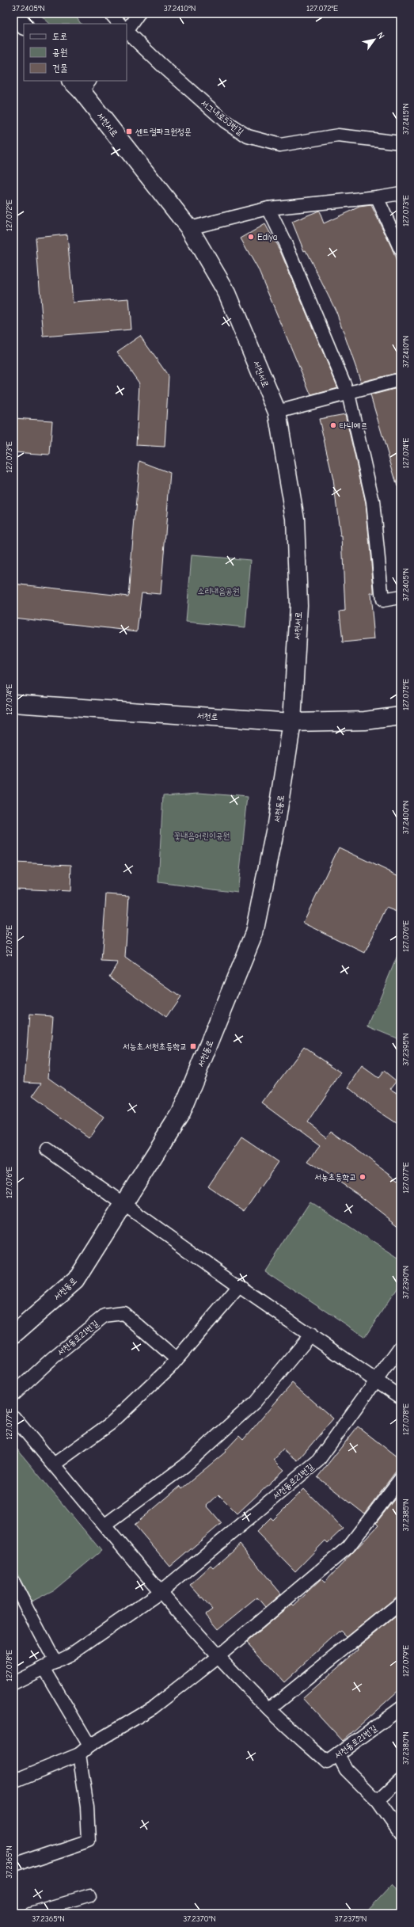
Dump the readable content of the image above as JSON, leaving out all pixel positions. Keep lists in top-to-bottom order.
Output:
{
  "streets": {
    "street": [
      "서그내로53번길",
      "서천서로",
      "서천로",
      "서천동로",
      "서천동로21번길"
    ]
  },
  "crossings": [
    ["서천서로", "서천로"],
    ["서천서로", "서천동로"],
    ["서천로", "서천동로"]
  ],
  "parks": ["소리내음공원", "꽃내음어린이공원"],
  "places": {
    "transit": ["센트럴파크원정문", "서능초.서천초등학교"],
    "other": ["Ediya", "타니예르", "서농초등학교"]
  },
  "legend": ["도로", "공원", "건물"],
  "north": "top right",
  "coordinates": [
    "37.2405°N",
    "37.2410°N",
    "127.072°E",
    "37.2415°N",
    "127.073°E",
    "127.074°E",
    "127.075°E",
    "37.2400°N",
    "127.076°E",
    "37.2395°N",
    "127.077°E",
    "37.2390°N",
    "127.078°E",
    "37.2385°N",
    "127.079°E",
    "37.2380°N",
    "37.2365°N",
    "37.2370°N",
    "37.2375°N"
  ]
}
